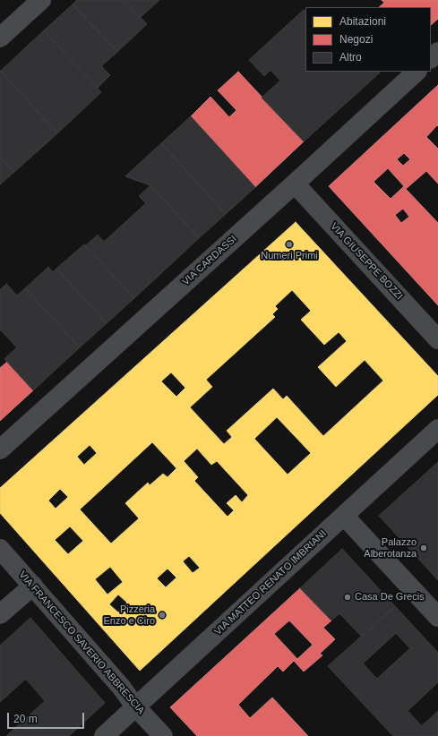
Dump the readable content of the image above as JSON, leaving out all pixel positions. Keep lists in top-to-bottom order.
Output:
{
  "streets": {
    "street": [
      "VIA CARDASSI",
      "VIA GIUSEPPE BOZZI",
      "VIA MATTEO RENATO IMBRIANI",
      "VIA FRANCESCO SAVERIO ABBRESCIA"
    ]
  },
  "crossings": [
    ["VIA CARDASSI", "VIA GIUSEPPE BOZZI"],
    ["VIA MATTEO RENATO IMBRIANI", "VIA FRANCESCO SAVERIO ABBRESCIA"]
  ],
  "places": [
    "Numeri Primi",
    "Palazzo Alberotanza",
    "Casa De Grecis",
    "Pizzeria Enzo e Ciro"
  ],
  "legend": ["Abitazioni", "Negozi", "Altro"],
  "scale_bar": "20 m"
}
